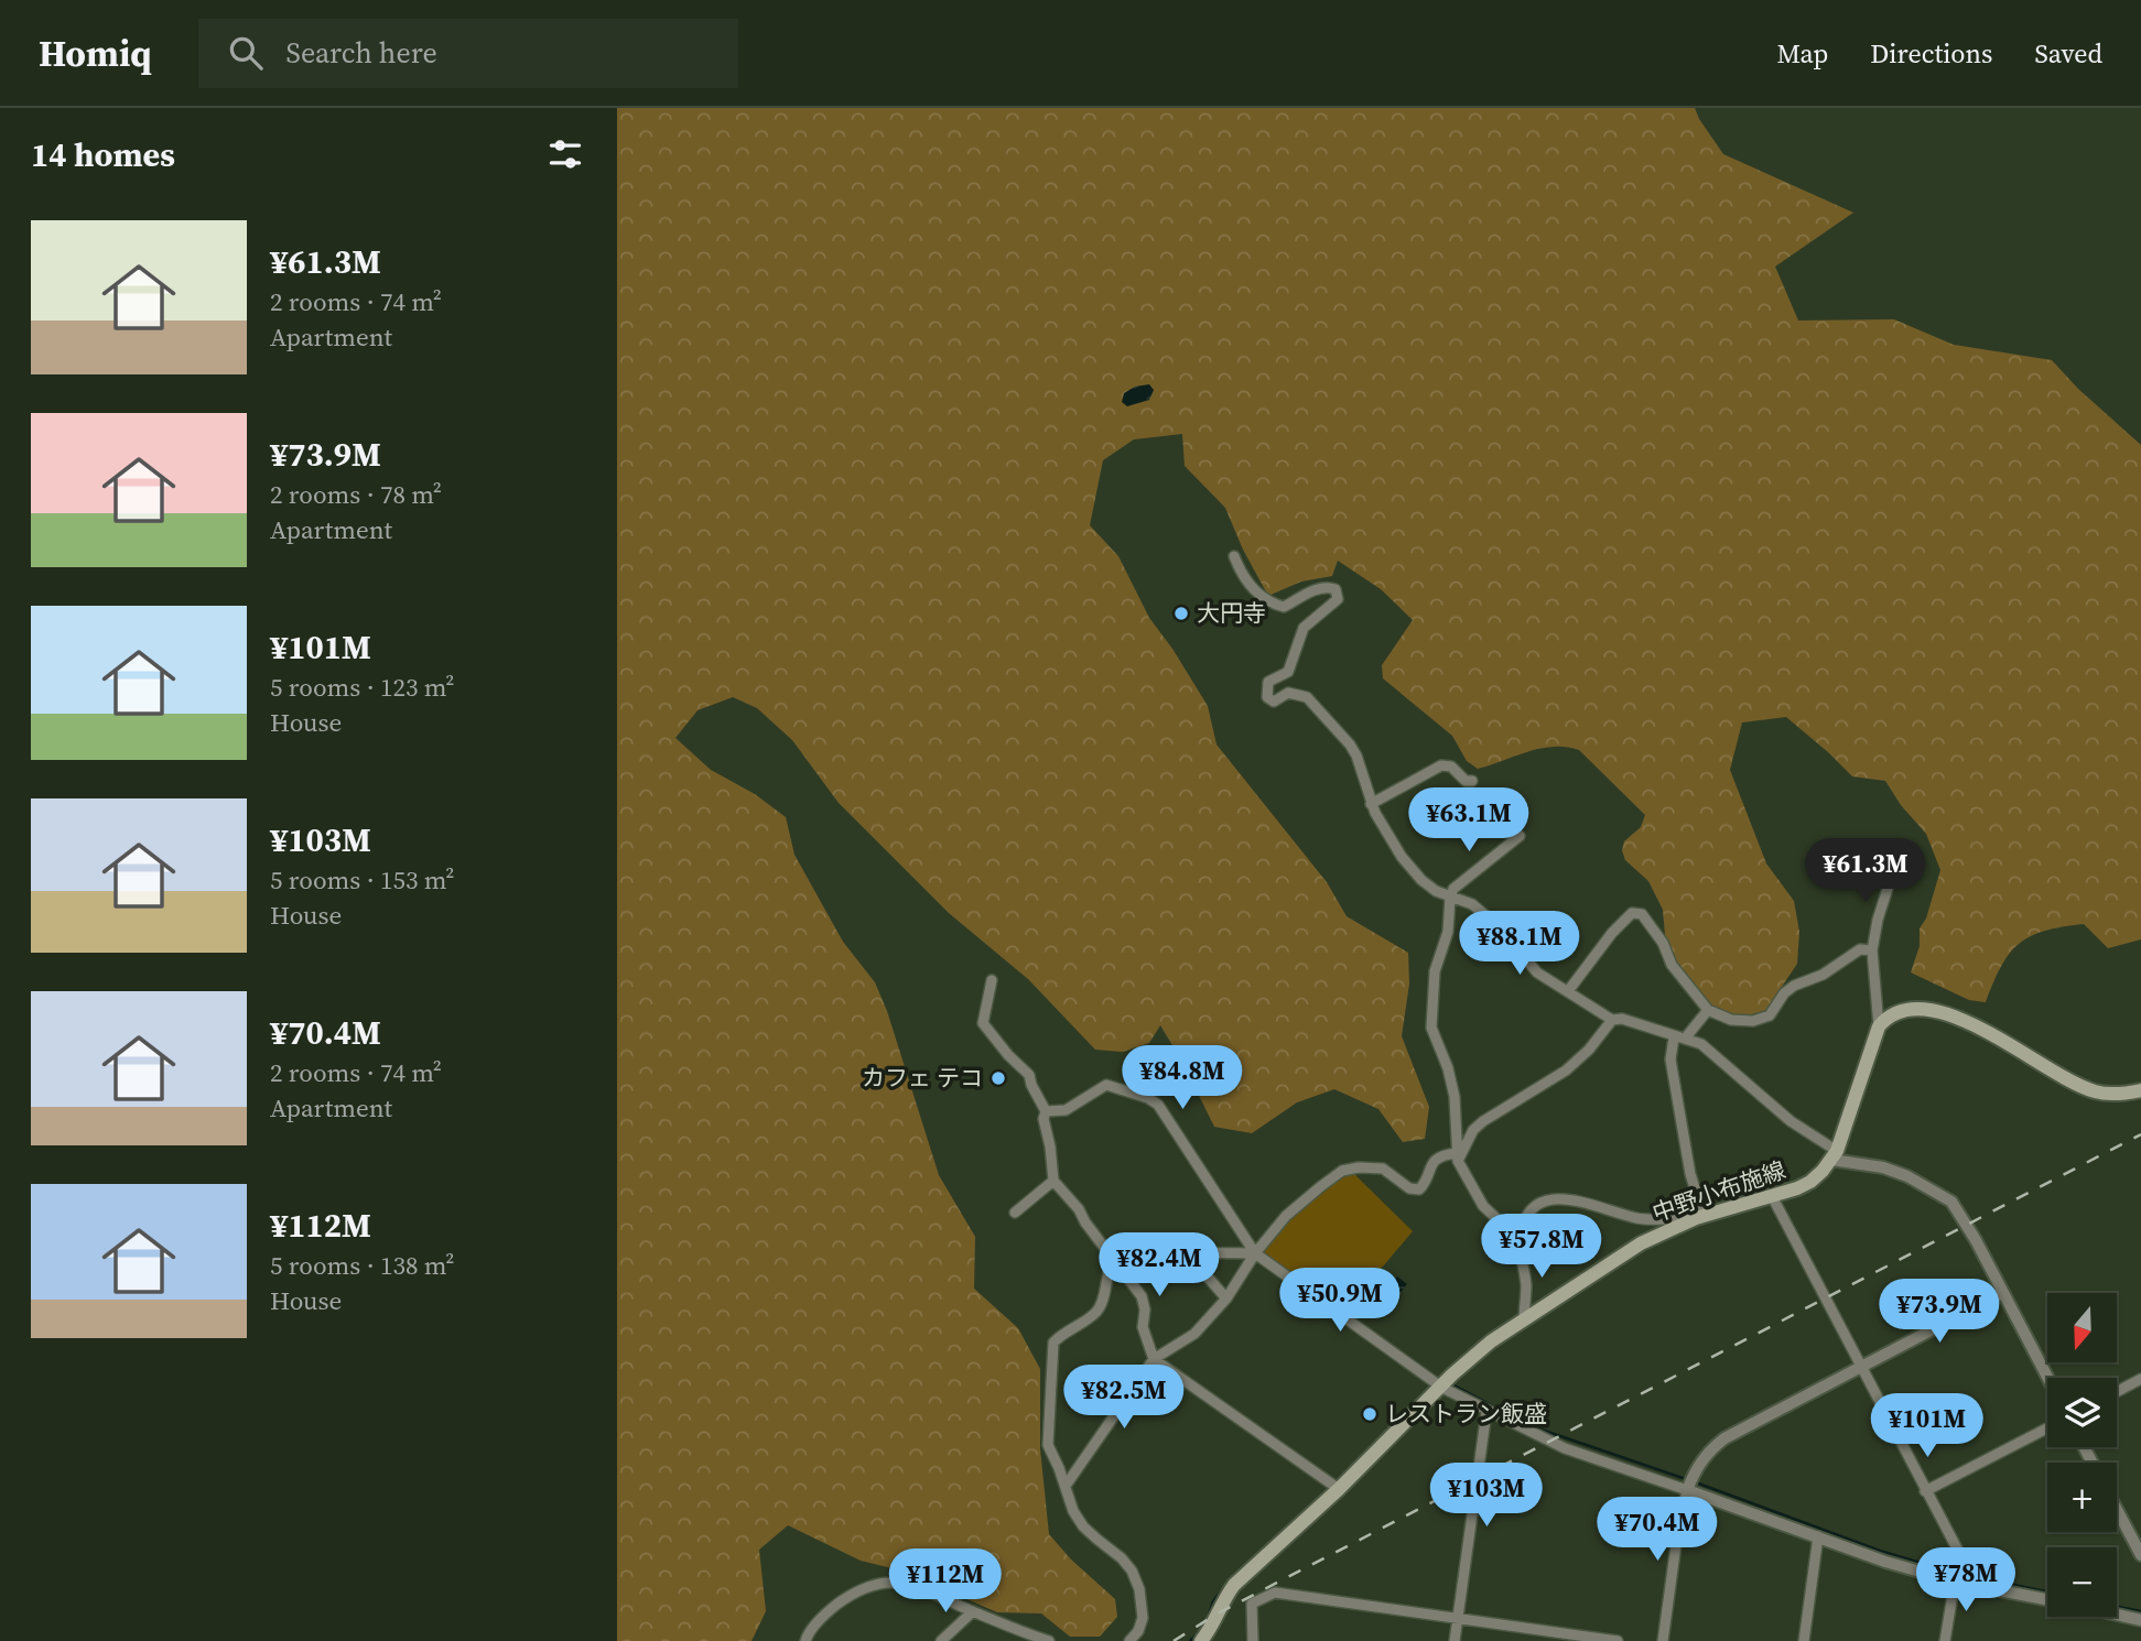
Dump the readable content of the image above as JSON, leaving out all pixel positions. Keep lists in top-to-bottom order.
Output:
{
  "streets": {
    "main road": ["中野小布施線"]
  },
  "places": ["大円寺", "カフェ テコ", "レストラン飯盛"],
  "north": "bottom",
  "page": {
    "header": "Homiq",
    "search": "Search here",
    "nav": ["Map", "Directions", "Saved"],
    "heading": "14 homes",
    "list": [
      {
        "name": "¥61.3M",
        "note": "2 rooms · 74 m² · Apartment"
      },
      {
        "name": "¥73.9M",
        "note": "2 rooms · 78 m² · Apartment"
      },
      {
        "name": "¥101M",
        "note": "5 rooms · 123 m² · House"
      },
      {
        "name": "¥103M",
        "note": "5 rooms · 153 m² · House"
      },
      {
        "name": "¥70.4M",
        "note": "2 rooms · 74 m² · Apartment"
      },
      {
        "name": "¥112M",
        "note": "5 rooms · 138 m² · House"
      }
    ],
    "price": [
      "¥63.1M",
      "¥61.3M",
      "¥88.1M",
      "¥84.8M",
      "¥57.8M",
      "¥82.4M",
      "¥50.9M",
      "¥73.9M",
      "¥82.5M",
      "¥101M",
      "¥103M",
      "¥70.4M",
      "¥78M",
      "¥112M"
    ],
    "map_buttons": ["+", "−"]
  }
}
